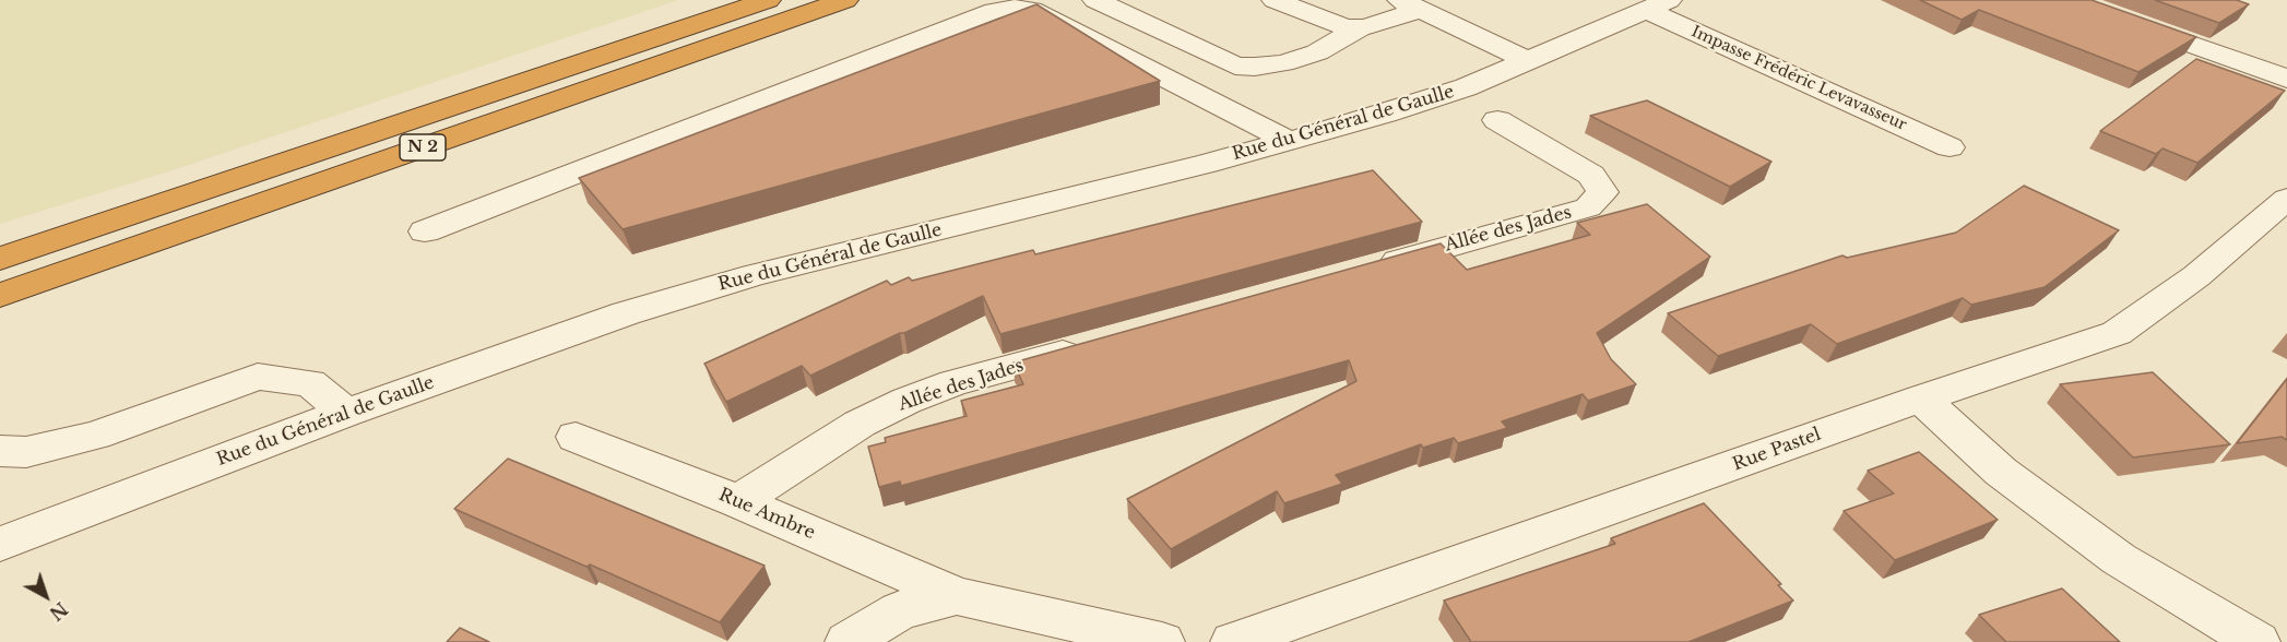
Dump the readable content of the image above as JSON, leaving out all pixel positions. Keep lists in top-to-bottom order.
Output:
{
  "streets": {
    "highway": ["N 2"],
    "street": [
      "Impasse Frédéric Levavasseur",
      "Rue du Général de Gaulle",
      "Allée des Jades",
      "Rue Pastel",
      "Rue Ambre"
    ]
  },
  "crossings": [
    ["Impasse Frédéric Levavasseur", "Rue du Général de Gaulle"],
    ["Allée des Jades", "Rue Ambre"]
  ],
  "north": "bottom right"
}
